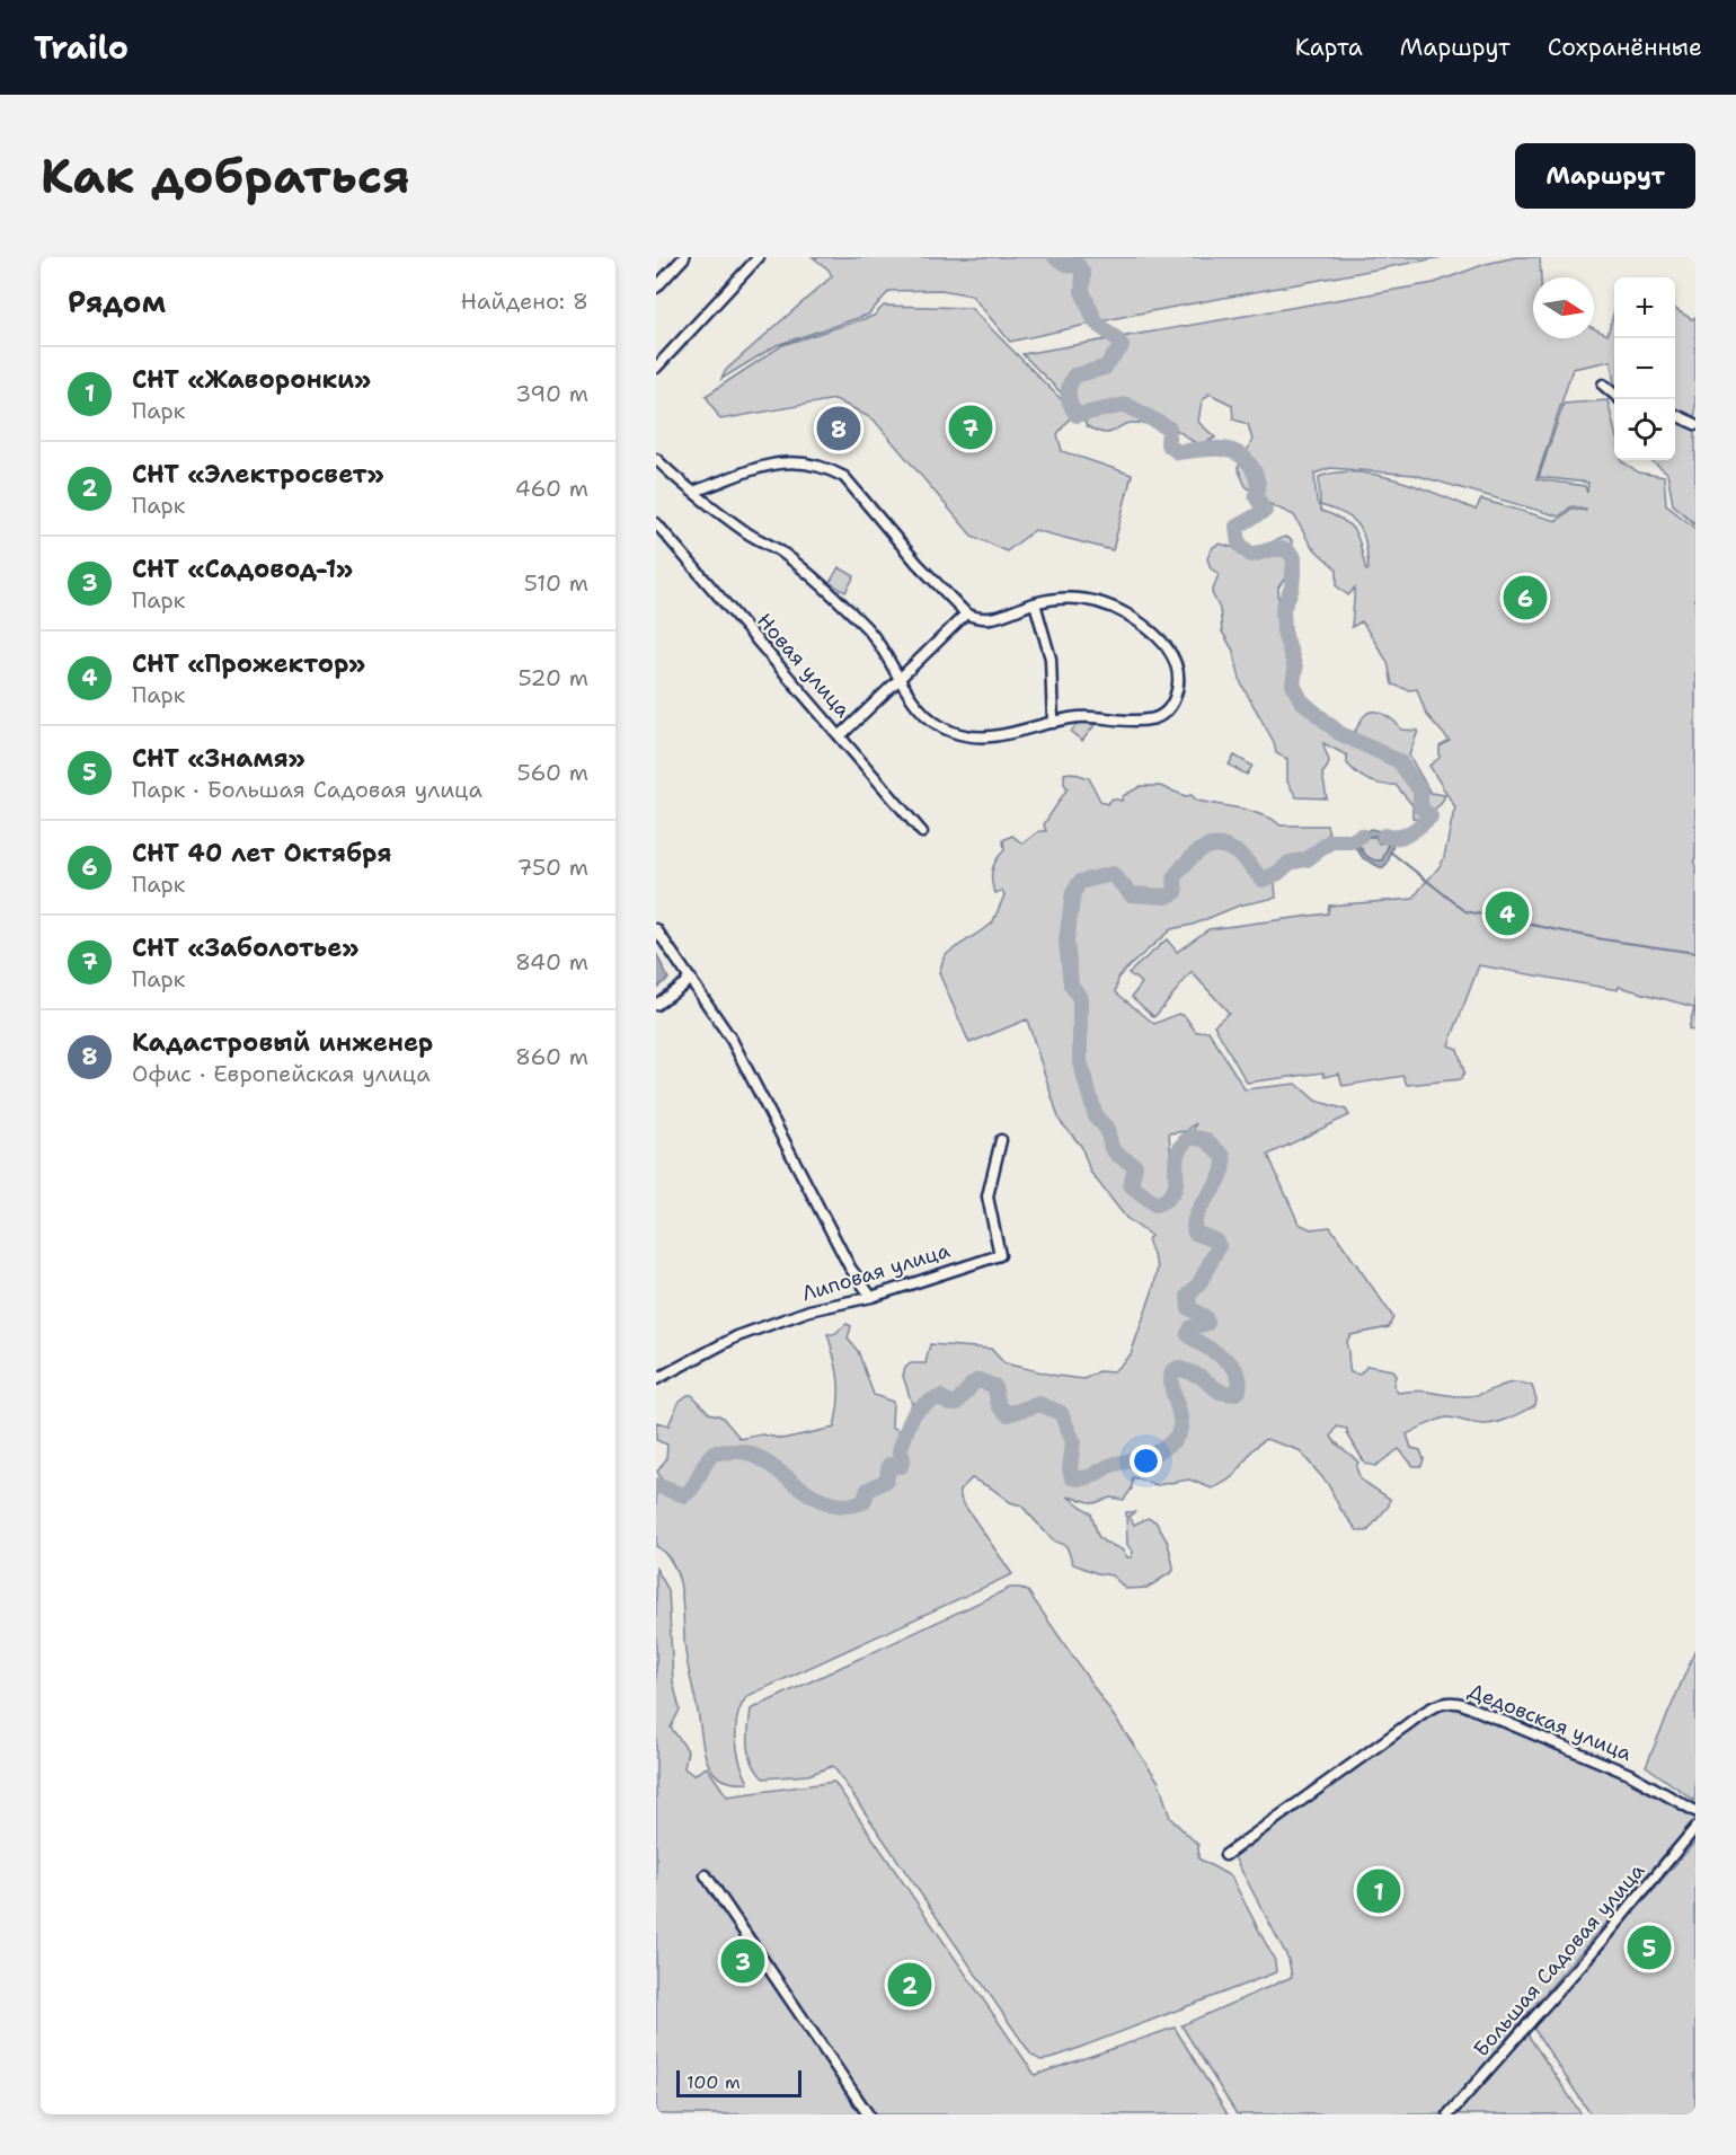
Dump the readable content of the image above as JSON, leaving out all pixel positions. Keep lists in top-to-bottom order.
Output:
{
  "streets": {
    "street": [
      "Новая улица",
      "Липовая улица",
      "Дедовская улица",
      "Большая Садовая улица"
    ]
  },
  "scale_bar": "100 m",
  "north": "right",
  "page": {
    "header": "Trailo",
    "nav": ["Карта", "Маршрут", "Сохранённые"],
    "buttons": "Маршрут",
    "title": "Как добраться",
    "heading": ["Рядом", "Найдено: 8"],
    "map_buttons": ["+", "−"],
    "list": [
      {
        "mark": "1",
        "name": "СНТ «Жаворонки»",
        "note": "Парк",
        "value": "390 m"
      },
      {
        "mark": "2",
        "name": "СНТ «Электросвет»",
        "note": "Парк",
        "value": "460 m"
      },
      {
        "mark": "3",
        "name": "СНТ «Садовод-1»",
        "note": "Парк",
        "value": "510 m"
      },
      {
        "mark": "4",
        "name": "СНТ «Прожектор»",
        "note": "Парк",
        "value": "520 m"
      },
      {
        "mark": "5",
        "name": "СНТ «Знамя»",
        "note": "Парк · Большая Садовая улица",
        "value": "560 m"
      },
      {
        "mark": "6",
        "name": "СНТ 40 лет Октября",
        "note": "Парк",
        "value": "750 m"
      },
      {
        "mark": "7",
        "name": "СНТ «Заболотье»",
        "note": "Парк",
        "value": "840 m"
      },
      {
        "mark": "8",
        "name": "Кадастровый инженер",
        "note": "Офис · Европейская улица",
        "value": "860 m"
      }
    ],
    "pins": [
      "7",
      "8",
      "6",
      "4",
      "1",
      "5",
      "3",
      "2"
    ],
    "scale": "100 m"
  }
}
